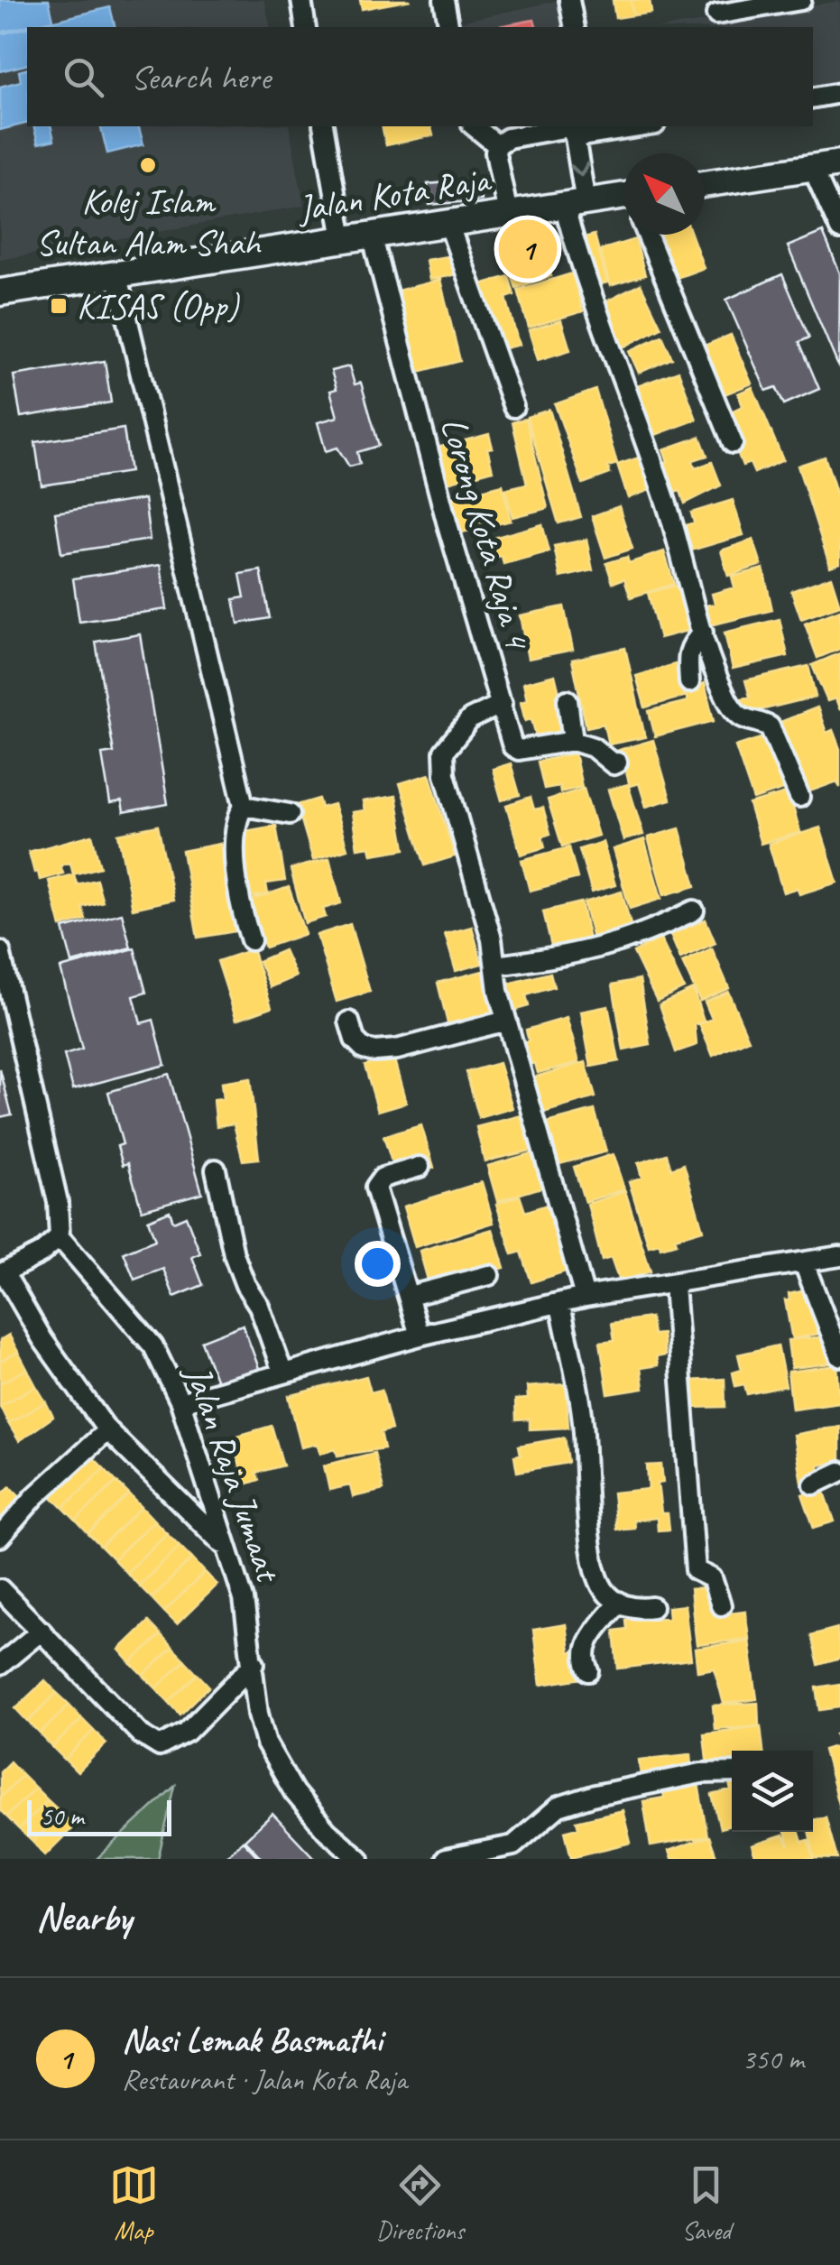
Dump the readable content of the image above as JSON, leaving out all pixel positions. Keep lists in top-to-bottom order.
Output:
{
  "streets": {
    "main road": ["Jalan Kota Raja"],
    "street": ["Lorong Kota Raja 4", "Jalan Raja Jumaat"]
  },
  "crossings": [
    ["Jalan Kota Raja", "Lorong Kota Raja 4"]
  ],
  "places": {
    "other": ["Kolej Islam Sultan Alam Shah"],
    "transit": ["KISAS (Opp)"]
  },
  "scale_bar": "50 m",
  "north": "top left",
  "page": {
    "search": "Search here",
    "pins": "1",
    "scale": "50 m",
    "heading": "Nearby",
    "list": [
      {
        "mark": "1",
        "name": "Nasi Lemak Basmathi",
        "note": "Restaurant · Jalan Kota Raja",
        "value": "350 m"
      }
    ],
    "nav": ["Map", "Directions", "Saved"]
  }
}
